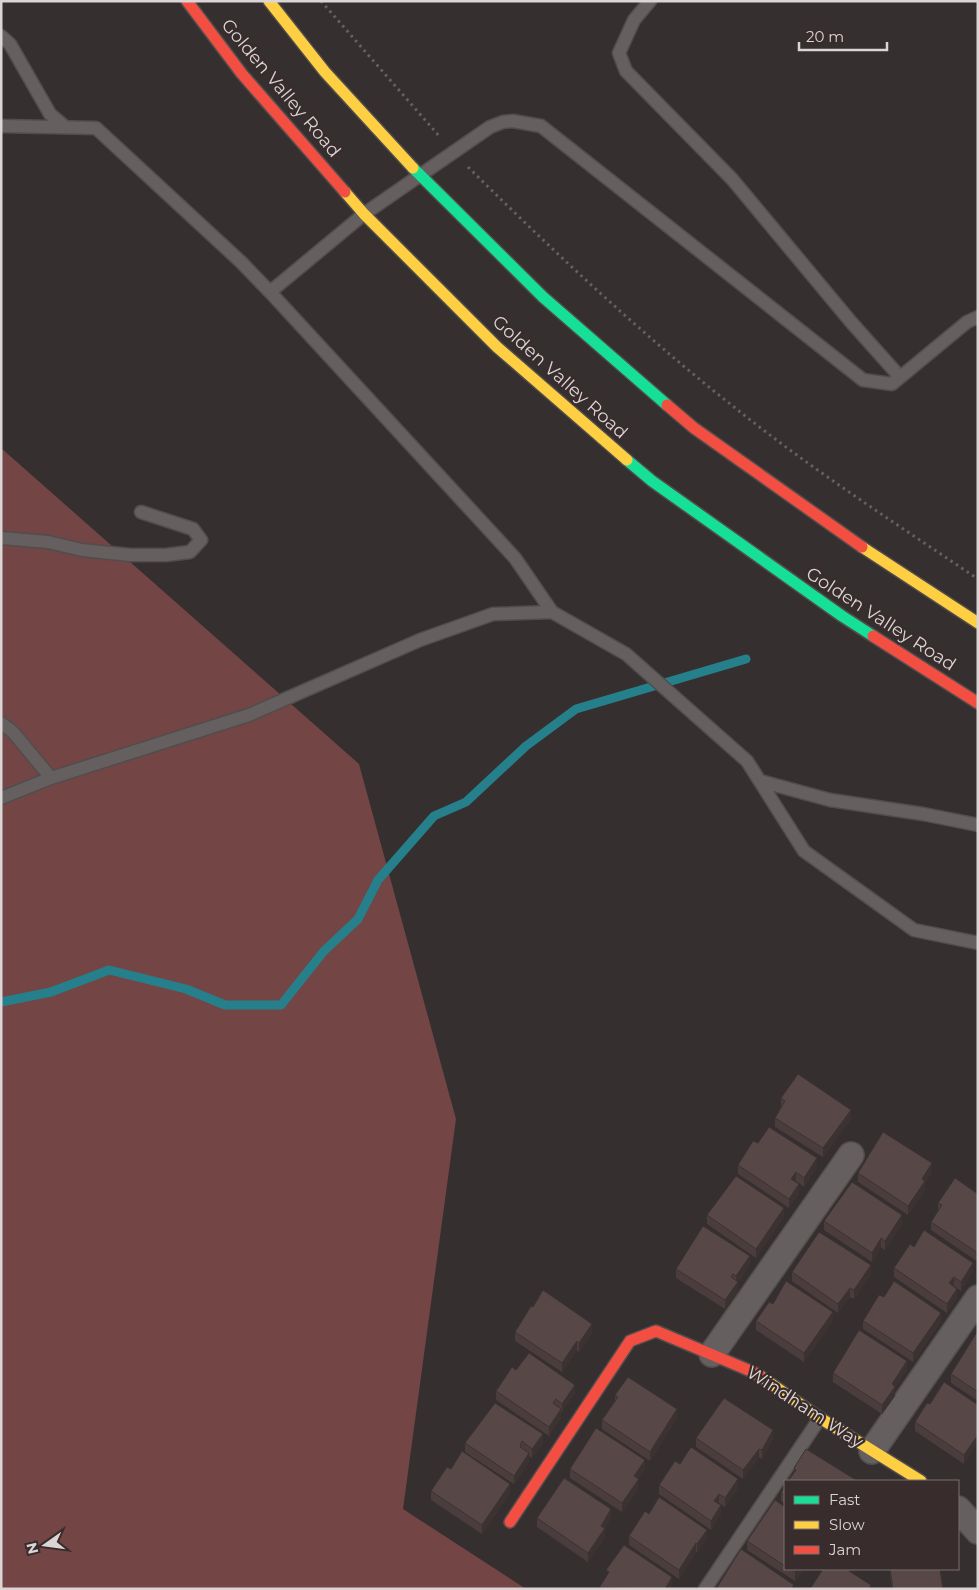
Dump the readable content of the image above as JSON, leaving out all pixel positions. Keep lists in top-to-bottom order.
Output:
{
  "streets": {
    "main road": ["Golden Valley Road", "Windham Way"]
  },
  "legend": ["Fast", "Slow", "Jam"],
  "scale_bar": "20 m",
  "north": "left"
}
